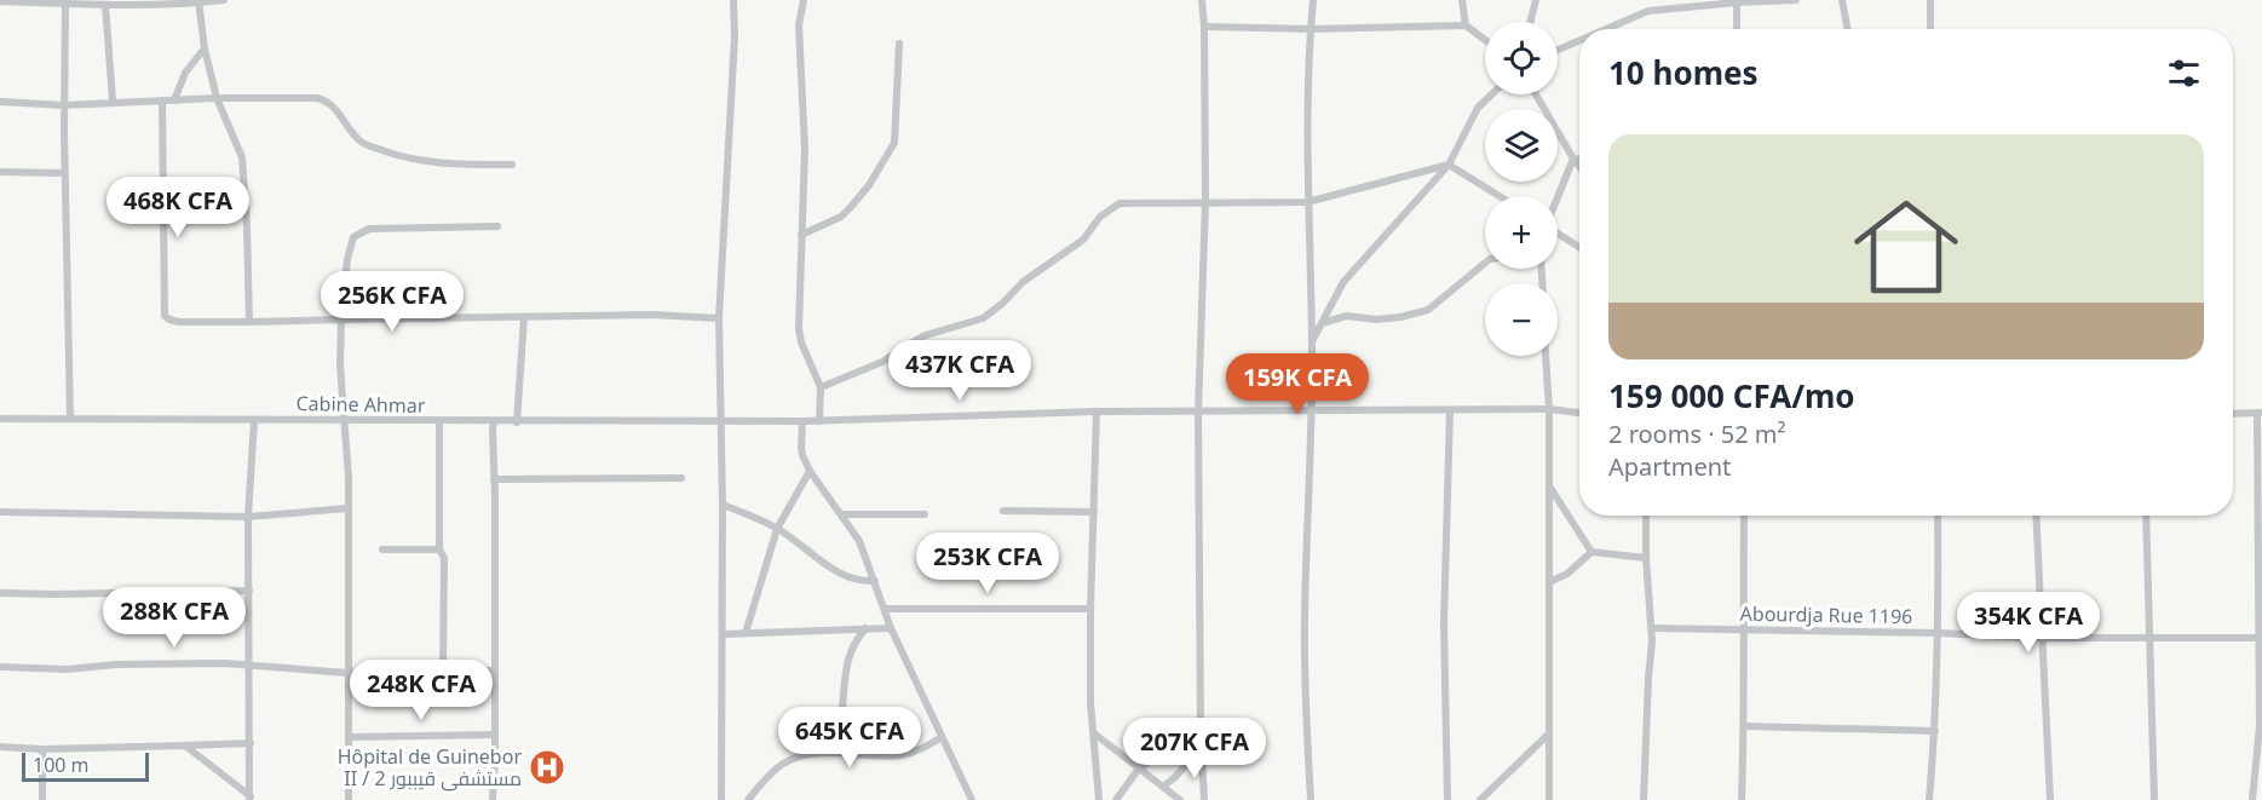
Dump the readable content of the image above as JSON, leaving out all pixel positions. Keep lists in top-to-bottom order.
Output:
{
  "streets": {
    "street": ["Cabine Ahmar", "Abourdja Rue 1196"]
  },
  "places": {
    "hospital": ["Hôpital de Guinebor II / مستشفى قيببور 2"]
  },
  "scale_bar": "100 m",
  "page": {
    "map_buttons": ["+", "−"],
    "heading": "10 homes",
    "list": [
      {
        "name": "159 000 CFA/mo",
        "note": "2 rooms · 52 m² · Apartment"
      }
    ],
    "price": [
      "468K CFA",
      "256K CFA",
      "437K CFA",
      "159K CFA",
      "253K CFA",
      "288K CFA",
      "354K CFA",
      "248K CFA",
      "645K CFA",
      "207K CFA"
    ],
    "scale": "100 m"
  }
}
